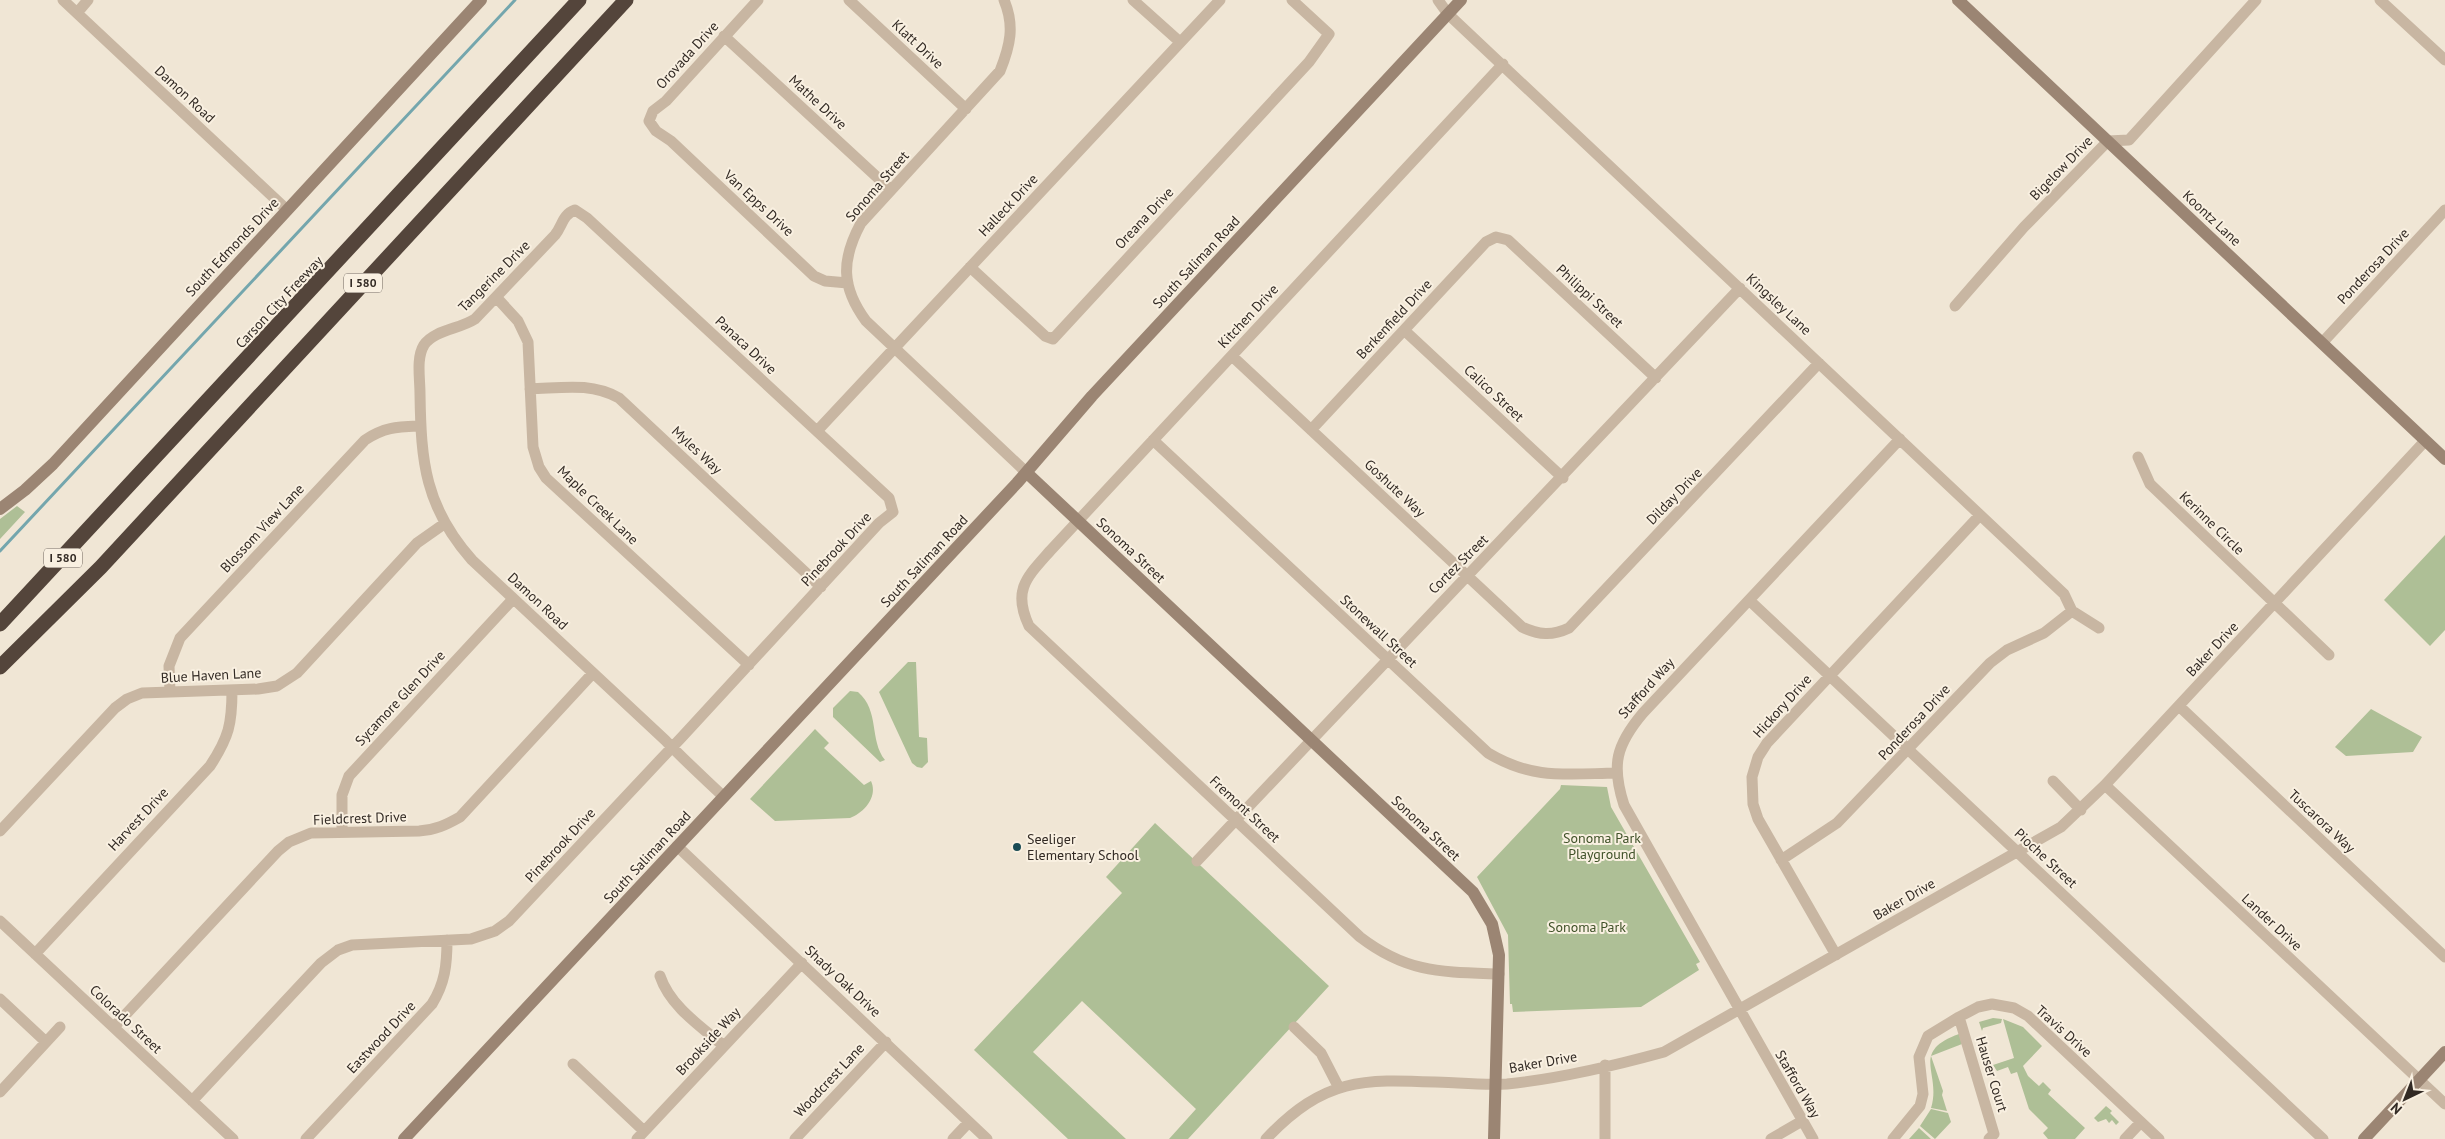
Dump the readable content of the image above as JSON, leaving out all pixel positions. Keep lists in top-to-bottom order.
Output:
{
  "streets": {
    "highway": ["I 580", "Carson City Freeway"],
    "street": [
      "Klatt Drive",
      "Orovada Drive",
      "Damon Road",
      "Mathe Drive",
      "Bigelow Drive",
      "Sonoma Street",
      "Van Epps Drive",
      "Halleck Drive",
      "Oreana Drive",
      "Koontz Lane",
      "South Edmonds Drive",
      "South Saliman Road",
      "Ponderosa Drive",
      "Tangerine Drive",
      "Philippi Street",
      "Kingsley Lane",
      "Kitchen Drive",
      "Berkenfield Drive",
      "Panaca Drive",
      "Calico Street",
      "Myles Way",
      "Goshute Way",
      "Dilday Drive",
      "Maple Creek Lane",
      "Kerinne Circle",
      "Blossom View Lane",
      "Pinebrook Drive",
      "Cortez Street",
      "Stonewall Street",
      "Baker Drive",
      "Blue Haven Lane",
      "Stafford Way",
      "Sycamore Glen Drive",
      "Hickory Drive",
      "Fremont Street",
      "Fieldcrest Drive",
      "Harvest Drive",
      "Tuscarora Way",
      "Pioche Street",
      "Lander Drive",
      "Shady Oak Drive",
      "Colorado Street",
      "Travis Drive",
      "Eastwood Drive",
      "Brookside Way",
      "Hauser Court",
      "Woodcrest Lane"
    ]
  },
  "crossings": [
    ["Klatt Drive", "Sonoma Street"],
    ["Orovada Drive", "Mathe Drive"],
    ["Orovada Drive", "Van Epps Drive"],
    ["Damon Road", "South Edmonds Drive"],
    ["Damon Road", "South Saliman Road"],
    ["Damon Road", "Tangerine Drive"],
    ["Damon Road", "Blossom View Lane"],
    ["Damon Road", "Pinebrook Drive"],
    ["Damon Road", "Blue Haven Lane"],
    ["Damon Road", "Sycamore Glen Drive"],
    ["Damon Road", "Fieldcrest Drive"],
    ["Mathe Drive", "Sonoma Street"],
    ["Bigelow Drive", "Koontz Lane"],
    ["Sonoma Street", "Van Epps Drive"],
    ["Sonoma Street", "Halleck Drive"],
    ["Sonoma Street", "South Saliman Road"],
    ["Sonoma Street", "Kitchen Drive"],
    ["Sonoma Street", "Cortez Street"],
    ["Sonoma Street", "Baker Drive"],
    ["Sonoma Street", "Fremont Street"],
    ["Halleck Drive", "Oreana Drive"],
    ["Halleck Drive", "Panaca Drive"],
    ["Koontz Lane", "Ponderosa Drive"],
    ["Koontz Lane", "Baker Drive"],
    ["South Saliman Road", "Kingsley Lane"],
    ["South Saliman Road", "Shady Oak Drive"],
    ["Ponderosa Drive", "Kingsley Lane"],
    ["Ponderosa Drive", "Hickory Drive"],
    ["Ponderosa Drive", "Pioche Street"],
    ["Tangerine Drive", "Panaca Drive"],
    ["Tangerine Drive", "Maple Creek Lane"],
    ["Philippi Street", "Berkenfield Drive"],
    ["Philippi Street", "Cortez Street"],
    ["Kingsley Lane", "Kitchen Drive"],
    ["Kingsley Lane", "Dilday Drive"],
    ["Kingsley Lane", "Cortez Street"],
    ["Kingsley Lane", "Stafford Way"],
    ["Kingsley Lane", "Hickory Drive"],
    ["Kitchen Drive", "Goshute Way"],
    ["Kitchen Drive", "Stonewall Street"],
    ["Kitchen Drive", "Fremont Street"],
    ["Berkenfield Drive", "Calico Street"],
    ["Berkenfield Drive", "Goshute Way"],
    ["Panaca Drive", "Pinebrook Drive"],
    ["Calico Street", "Cortez Street"],
    ["Myles Way", "Maple Creek Lane"],
    ["Myles Way", "Pinebrook Drive"],
    ["Goshute Way", "Dilday Drive"],
    ["Goshute Way", "Cortez Street"],
    ["Maple Creek Lane", "Pinebrook Drive"],
    ["Kerinne Circle", "Baker Drive"],
    ["Blossom View Lane", "Blue Haven Lane"],
    ["Pinebrook Drive", "Colorado Street"],
    ["Pinebrook Drive", "Eastwood Drive"],
    ["Cortez Street", "Stonewall Street"],
    ["Cortez Street", "Fremont Street"],
    ["Stonewall Street", "Stafford Way"],
    ["Baker Drive", "Stafford Way"],
    ["Baker Drive", "Hickory Drive"],
    ["Baker Drive", "Tuscarora Way"],
    ["Baker Drive", "Pioche Street"],
    ["Baker Drive", "Lander Drive"],
    ["Blue Haven Lane", "Harvest Drive"],
    ["Stafford Way", "Pioche Street"],
    ["Sycamore Glen Drive", "Fieldcrest Drive"],
    ["Hickory Drive", "Pioche Street"],
    ["Fieldcrest Drive", "Colorado Street"],
    ["Harvest Drive", "Colorado Street"],
    ["Shady Oak Drive", "Brookside Way"],
    ["Shady Oak Drive", "Woodcrest Lane"],
    ["Travis Drive", "Hauser Court"]
  ],
  "parks": ["Sonoma Park Playground", "Sonoma Park"],
  "places": ["Seeliger Elementary School"],
  "north": "bottom left"
}
